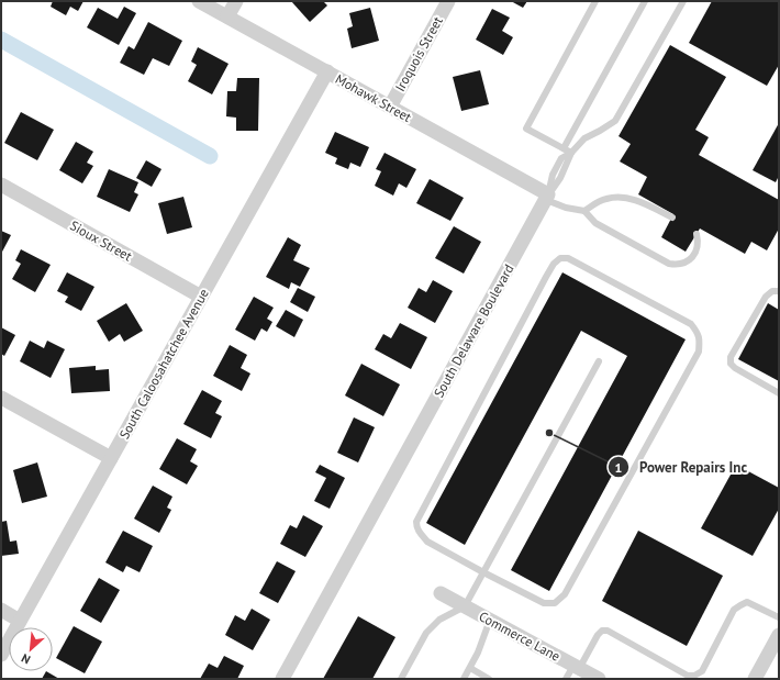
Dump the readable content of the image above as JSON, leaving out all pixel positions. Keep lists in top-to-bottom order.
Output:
{
  "streets": {
    "street": [
      "Iroquois Street",
      "Mohawk Street",
      "Sioux Street",
      "South Delaware Boulevard",
      "South Caloosahatchee Avenue",
      "Commerce Lane"
    ]
  },
  "crossings": [
    ["Iroquois Street", "Mohawk Street"],
    ["Mohawk Street", "South Delaware Boulevard"],
    ["Mohawk Street", "South Caloosahatchee Avenue"],
    ["Sioux Street", "South Caloosahatchee Avenue"]
  ],
  "places": ["Power Repairs Inc"],
  "north": "bottom left"
}
